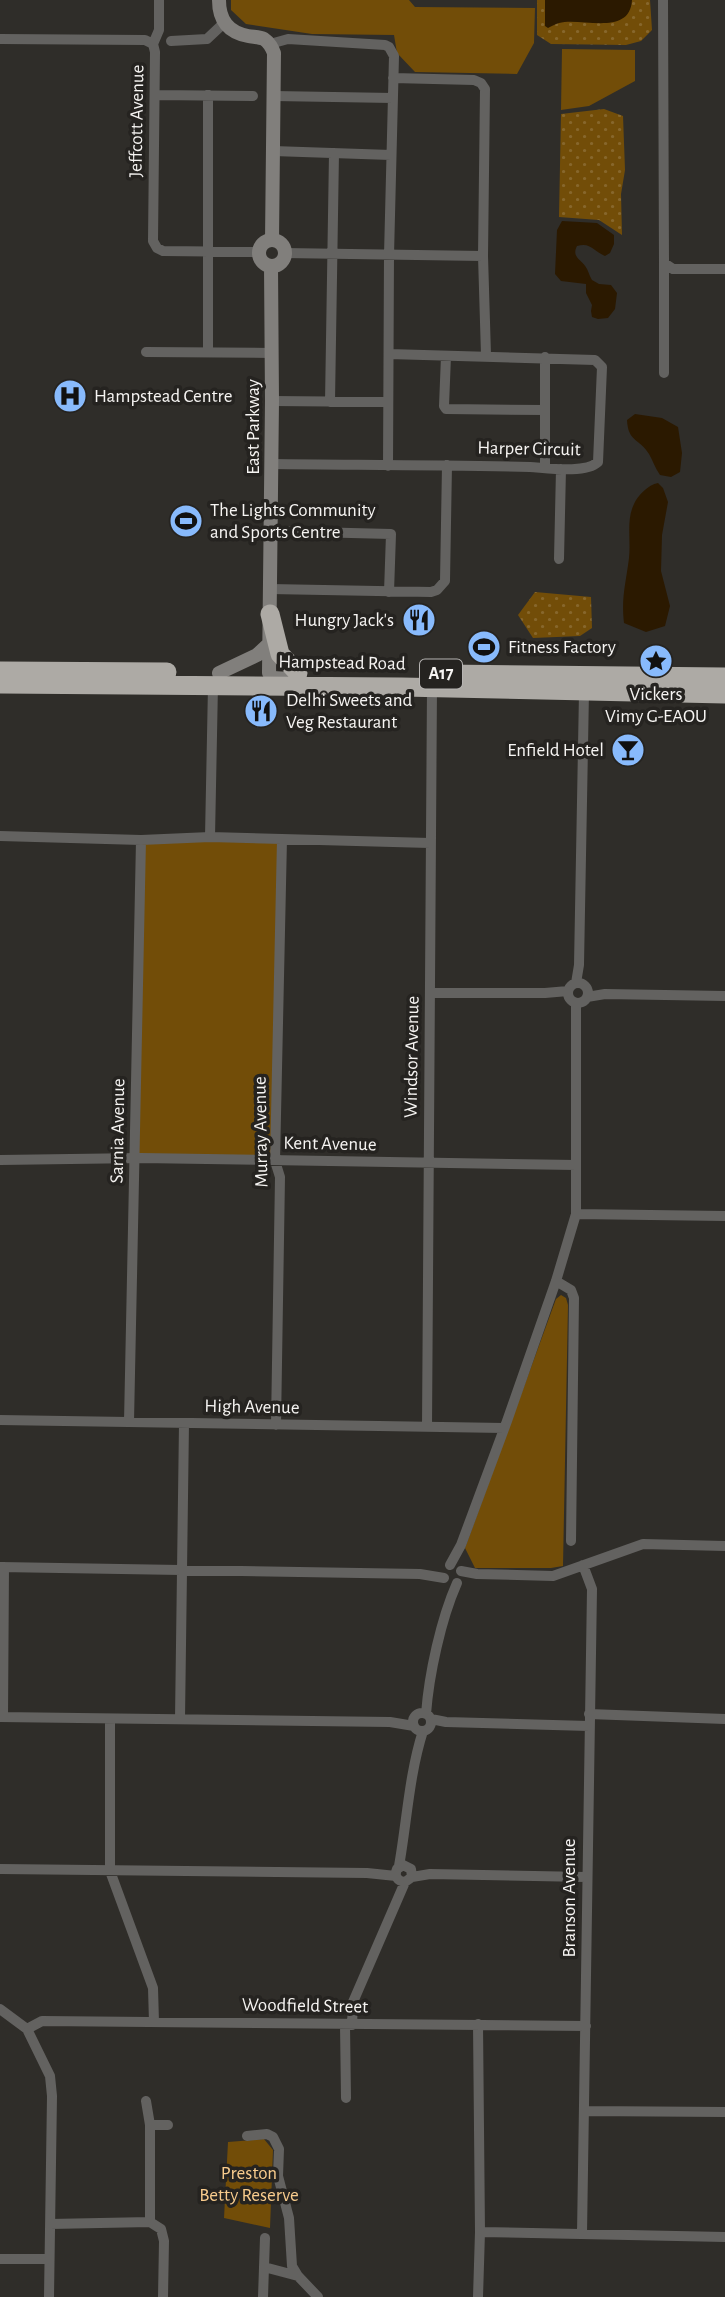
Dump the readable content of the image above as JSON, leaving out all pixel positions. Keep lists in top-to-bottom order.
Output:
{
  "streets": {
    "highway": ["Hampstead Road", "A17"],
    "street": [
      "Jeffcott Avenue",
      "East Parkway",
      "Harper Circuit",
      "Windsor Avenue",
      "Sarnia Avenue",
      "Murray Avenue",
      "Kent Avenue",
      "High Avenue",
      "Branson Avenue",
      "Woodfield Street"
    ]
  },
  "crossings": [
    ["Jeffcott Avenue", "East Parkway"],
    ["East Parkway", "Harper Circuit"],
    ["East Parkway", "Hampstead Road"],
    ["Hampstead Road", "Windsor Avenue"],
    ["Windsor Avenue", "Kent Avenue"],
    ["Windsor Avenue", "High Avenue"],
    ["Sarnia Avenue", "Kent Avenue"],
    ["Sarnia Avenue", "High Avenue"],
    ["Murray Avenue", "Kent Avenue"],
    ["Murray Avenue", "High Avenue"],
    ["Branson Avenue", "Woodfield Street"]
  ],
  "parks": ["Preston Betty Reserve"],
  "places": {
    "hospital": ["Hampstead Centre"],
    "sports": ["The Lights Community and Sports Centre", "Fitness Factory"],
    "restaurant": ["Hungry Jack's", "Delhi Sweets and Veg Restaurant"],
    "place": ["Vickers Vimy G-EAOU"],
    "bar": ["Enfield Hotel"]
  }
}
